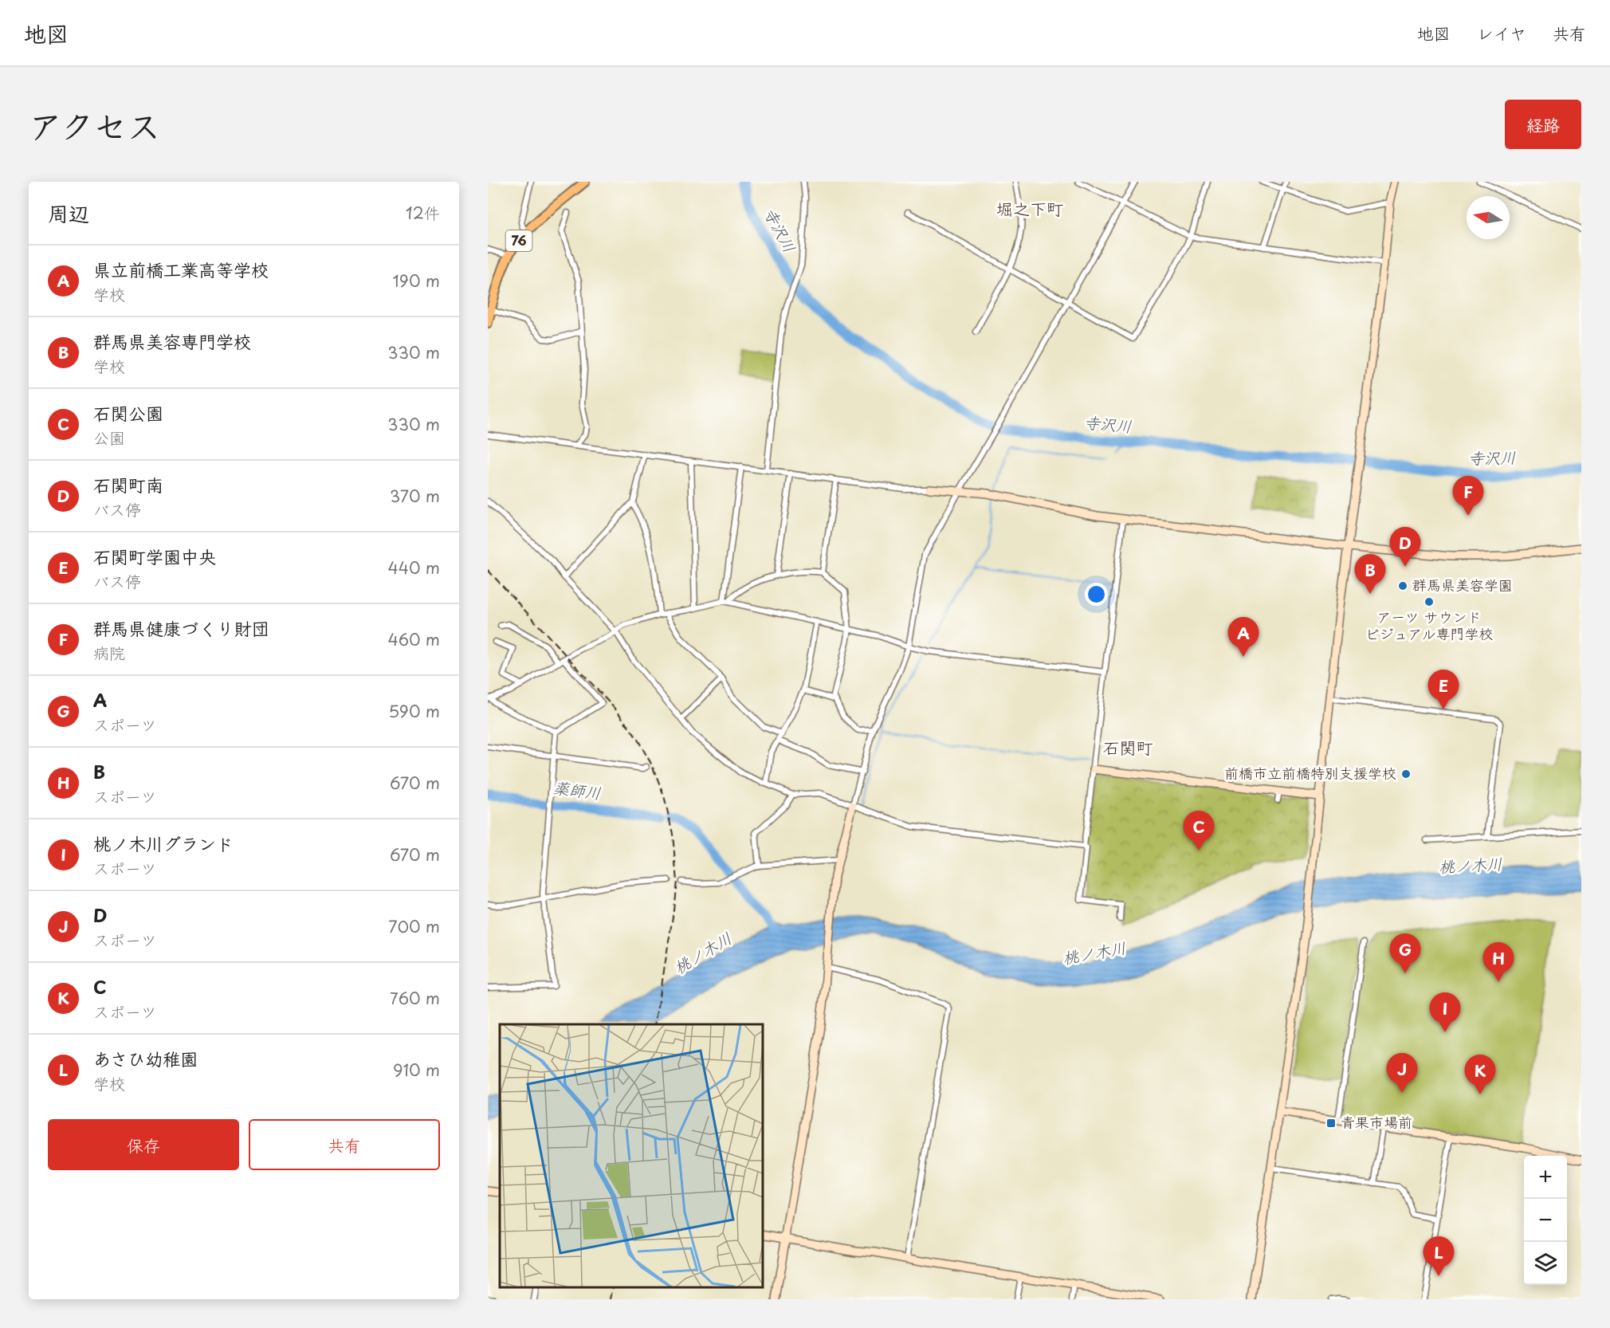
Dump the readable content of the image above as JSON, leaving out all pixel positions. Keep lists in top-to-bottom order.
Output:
{
  "streets": {
    "main road": ["76"]
  },
  "districts": ["堀之下町", "石関町"],
  "water": ["寺沢川", "薬師川", "桃ノ木川"],
  "places": {
    "other": ["群馬県美容学園", "アーツ サウンド ビジュアル専門学校", "前橋市立前橋特別支援学校"],
    "transit": ["青果市場前"]
  },
  "north": "left",
  "page": {
    "header": "地図",
    "nav": ["地図", "レイヤ", "共有"],
    "title": "アクセス",
    "buttons": [
      "経路",
      ["保存", "共有"]
    ],
    "heading": ["周辺", "12件"],
    "list": [
      {
        "mark": "A",
        "name": "県立前橋工業高等学校",
        "note": "学校",
        "value": "190 m"
      },
      {
        "mark": "B",
        "name": "群馬県美容専門学校",
        "note": "学校",
        "value": "330 m"
      },
      {
        "mark": "C",
        "name": "石関公園",
        "note": "公園",
        "value": "330 m"
      },
      {
        "mark": "D",
        "name": "石関町南",
        "note": "バス停",
        "value": "370 m"
      },
      {
        "mark": "E",
        "name": "石関町学園中央",
        "note": "バス停",
        "value": "440 m"
      },
      {
        "mark": "F",
        "name": "群馬県健康づくり財団",
        "note": "病院",
        "value": "460 m"
      },
      {
        "mark": "G",
        "name": "A",
        "note": "スポーツ",
        "value": "590 m"
      },
      {
        "mark": "H",
        "name": "B",
        "note": "スポーツ",
        "value": "670 m"
      },
      {
        "mark": "I",
        "name": "桃ノ木川グランド",
        "note": "スポーツ",
        "value": "670 m"
      },
      {
        "mark": "J",
        "name": "D",
        "note": "スポーツ",
        "value": "700 m"
      },
      {
        "mark": "K",
        "name": "C",
        "note": "スポーツ",
        "value": "760 m"
      },
      {
        "mark": "L",
        "name": "あさひ幼稚園",
        "note": "学校",
        "value": "910 m"
      }
    ],
    "pins": [
      "F",
      "D",
      "B",
      "A",
      "E",
      "C",
      "G",
      "H",
      "I",
      "J",
      "K",
      "L"
    ],
    "map_buttons": ["+", "−"]
  }
}
